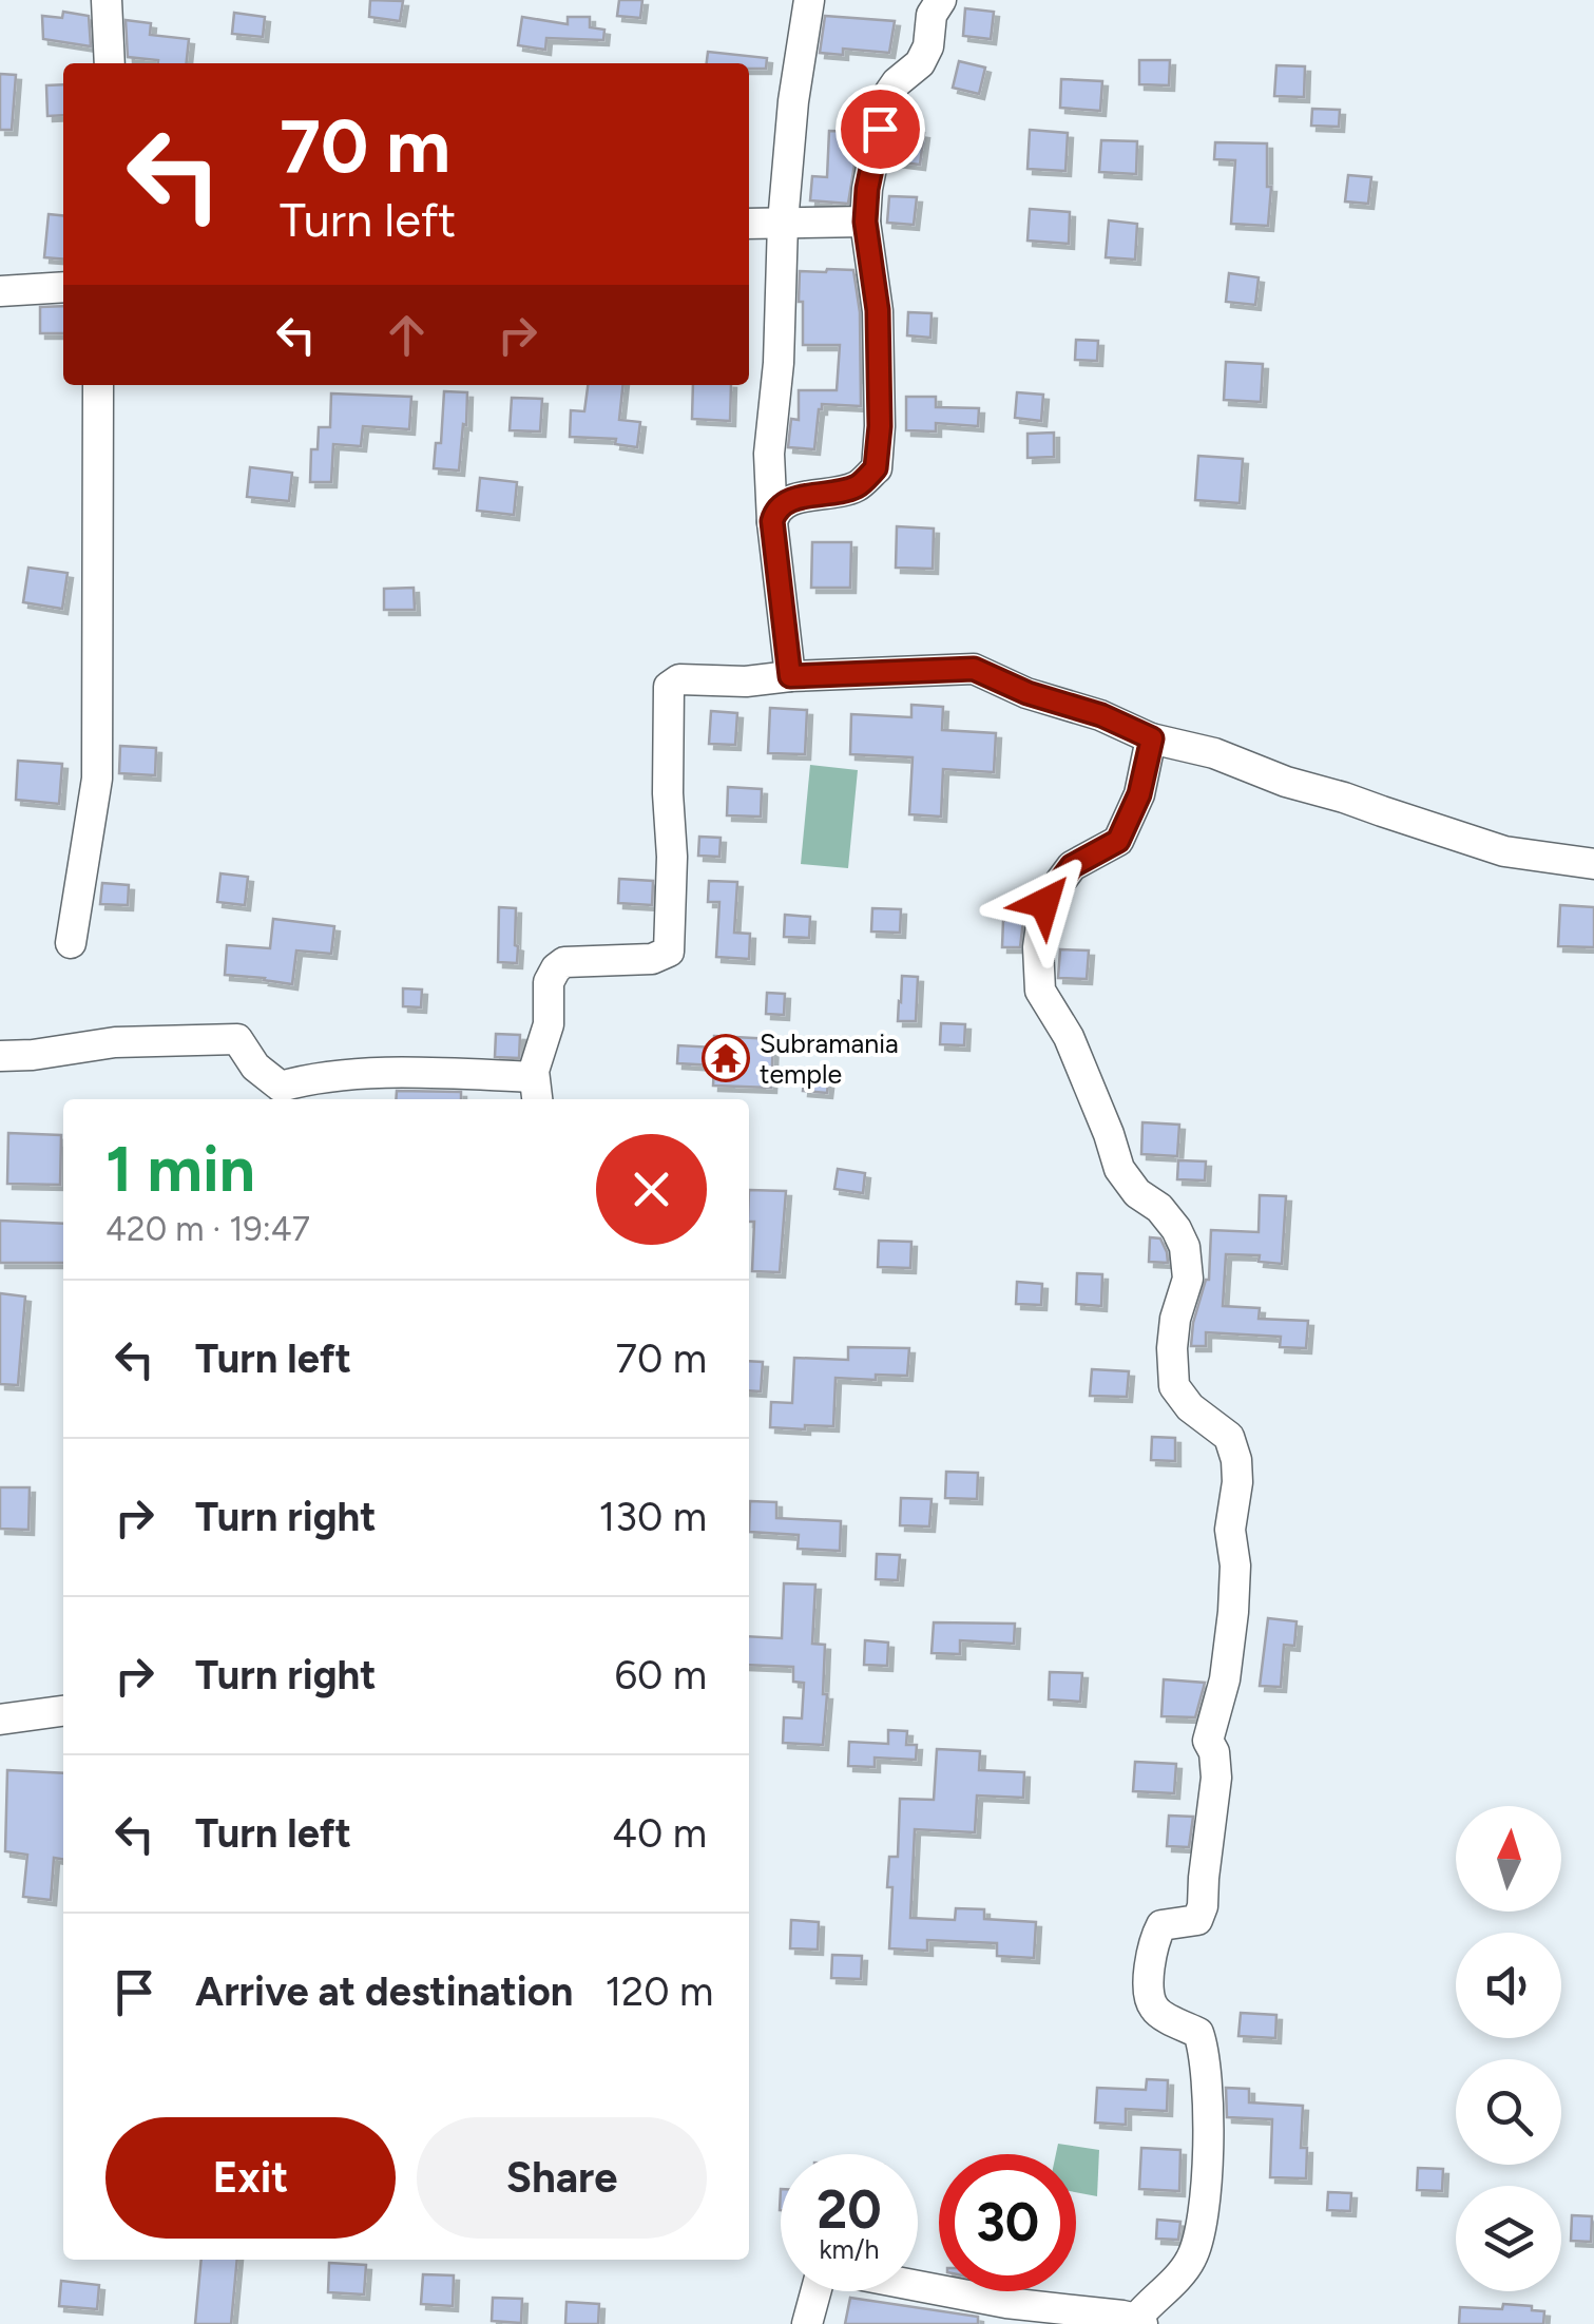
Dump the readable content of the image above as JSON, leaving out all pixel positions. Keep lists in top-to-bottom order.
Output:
{
  "places": {
    "temple": ["Subramania temple"]
  },
  "north": "top",
  "page": {
    "turn": ["70 m", "Turn left"],
    "heading": ["1 min", "420 m · 19:47"],
    "list": [
      {
        "name": "Turn left",
        "value": "70 m"
      },
      {
        "name": "Turn right",
        "value": "130 m"
      },
      {
        "name": "Turn right",
        "value": "60 m"
      },
      {
        "name": "Turn left",
        "value": "40 m"
      },
      {
        "name": "Arrive at destination",
        "value": "120 m"
      }
    ],
    "buttons": ["Exit", "Share"],
    "speed": "20 km/h",
    "limit": "30"
  }
}
